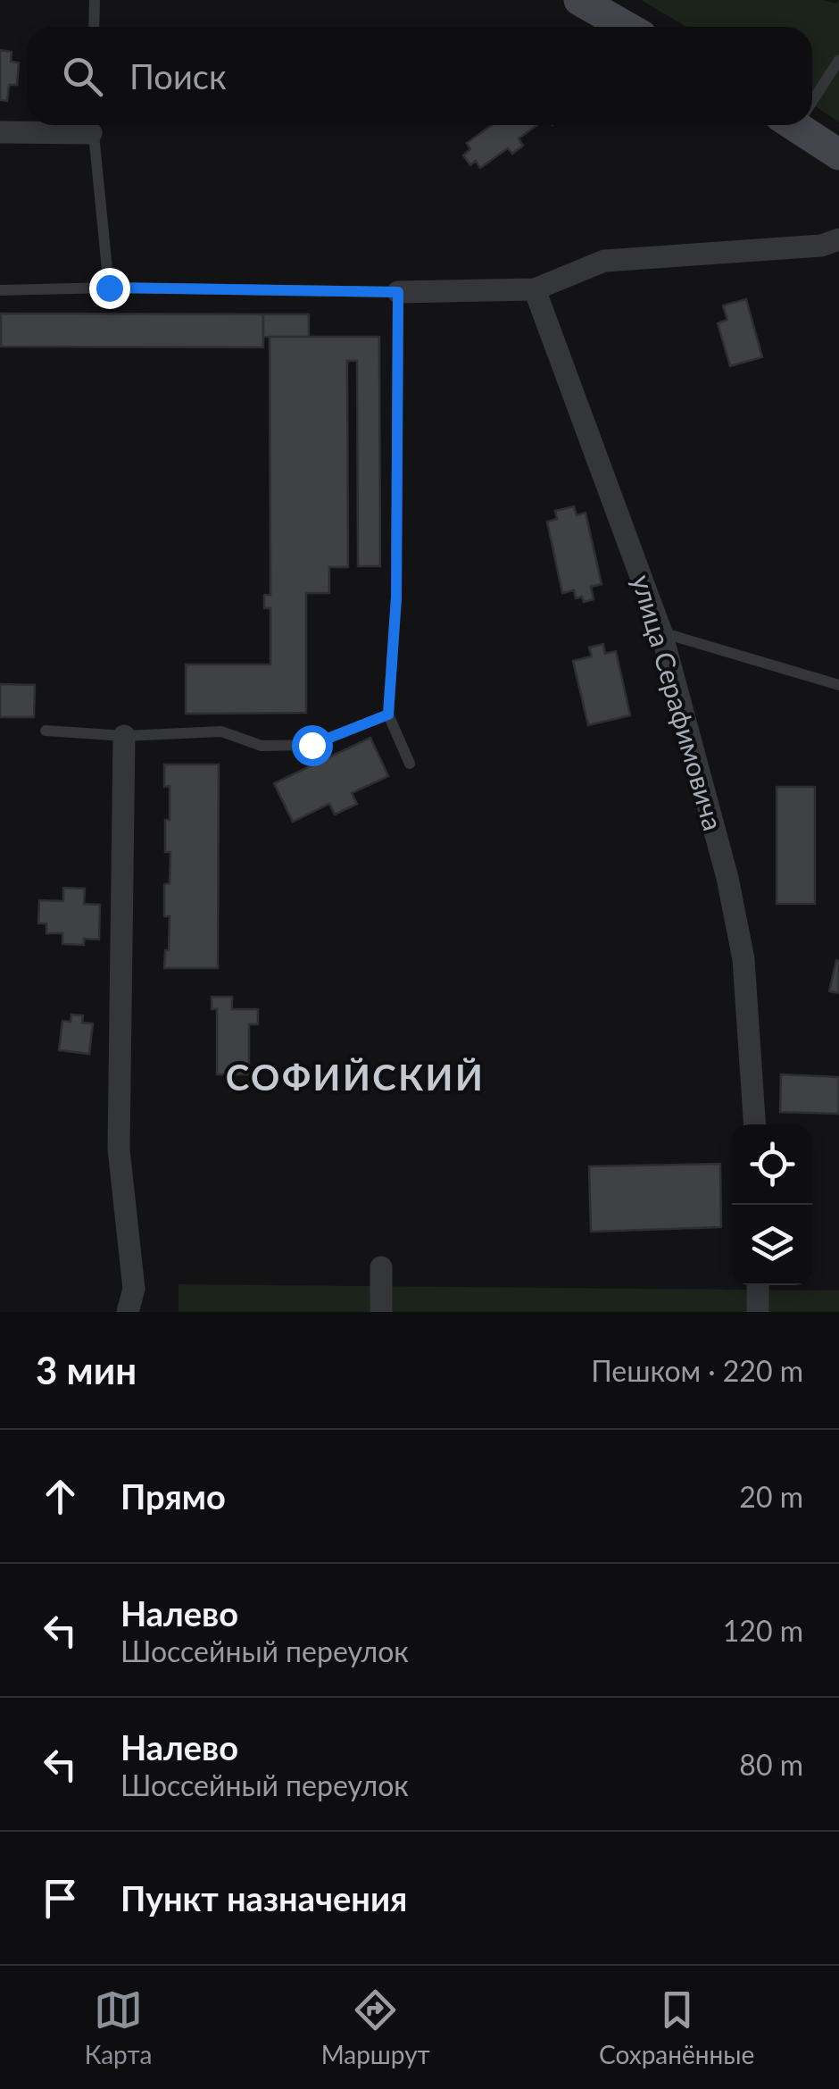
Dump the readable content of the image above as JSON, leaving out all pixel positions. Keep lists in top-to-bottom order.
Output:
{
  "streets": {
    "street": ["улица Серафимовича"]
  },
  "districts": ["СОФИЙСКИЙ"],
  "page": {
    "search": "Поиск",
    "heading": ["3 мин", "Пешком · 220 m"],
    "list": [
      ["Прямо", "20 m"],
      ["Налево", "Шоссейный переулок", "120 m"],
      ["Налево", "Шоссейный переулок", "80 m"],
      "Пункт назначения"
    ],
    "nav": ["Карта", "Маршрут", "Сохранённые"]
  }
}
